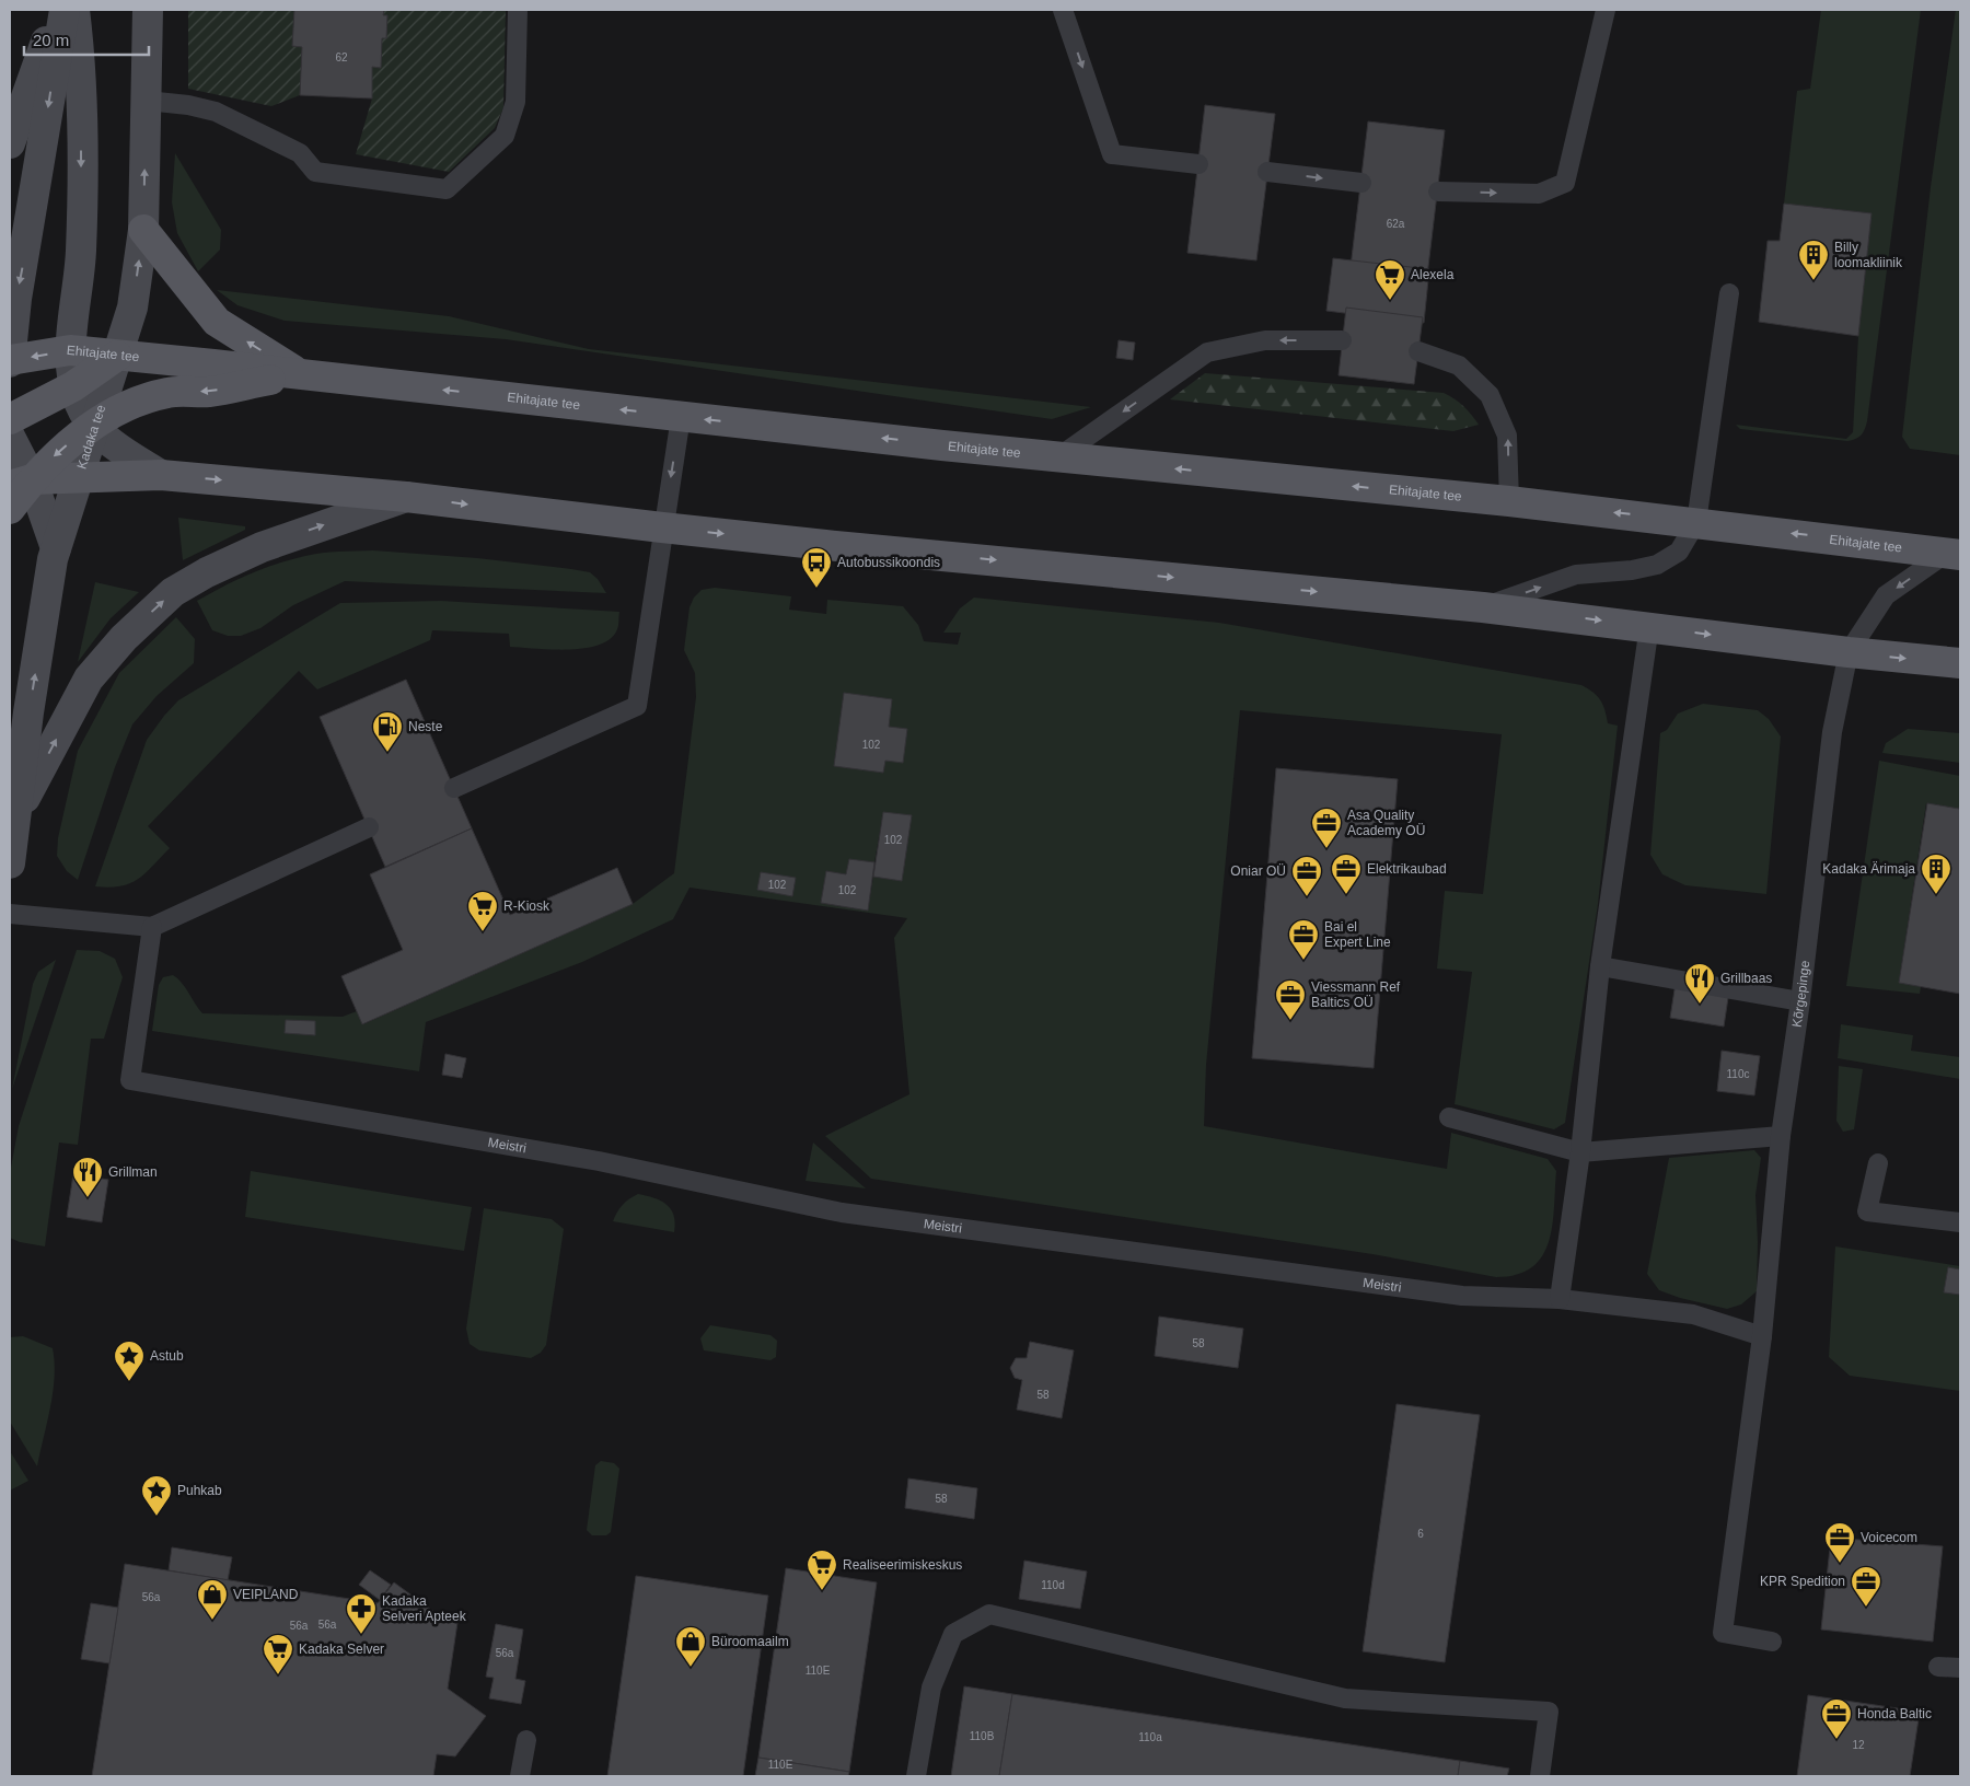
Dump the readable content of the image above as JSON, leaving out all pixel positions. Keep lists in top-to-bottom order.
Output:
{
  "streets": {
    "main road": ["Ehitajate tee", "Kadaka tee"],
    "lane": ["Kõrgepinge", "Meistri"]
  },
  "crossings": [
    ["Ehitajate tee", "Kadaka tee"],
    ["Kõrgepinge", "Meistri"]
  ],
  "places": {
    "building": ["Billy loomakliinik", "Kadaka Ärimaja"],
    "supermarket": [
      "Alexela",
      "R-Kiosk",
      "Realiseerimiskeskus",
      "Kadaka Selver"
    ],
    "bus stop": ["Autobussikoondis"],
    "fuel station": ["Neste"],
    "office": [
      "Asa Quality Academy OÜ",
      "Elektrikaubad",
      "Oniar OÜ",
      "Bai el Expert Line",
      "Viessmann Ref Baltics OÜ",
      "Voicecom",
      "KPR Spedition",
      "Honda Baltic"
    ],
    "restaurant": ["Grillbaas", "Grillman"],
    "place": ["Astub", "Puhkab"],
    "shop": ["VEIPLAND", "Büroomaailm"],
    "pharmacy": ["Kadaka Selveri Apteek"]
  },
  "house_numbers": [
    "62",
    "62a",
    "102",
    "102",
    "102",
    "102",
    "110c",
    "58",
    "58",
    "58",
    "6",
    "110d",
    "56а",
    "56а",
    "56а",
    "56a",
    "110E",
    "110B",
    "110a",
    "12",
    "110E"
  ],
  "scale_bar": "20 m"
}
